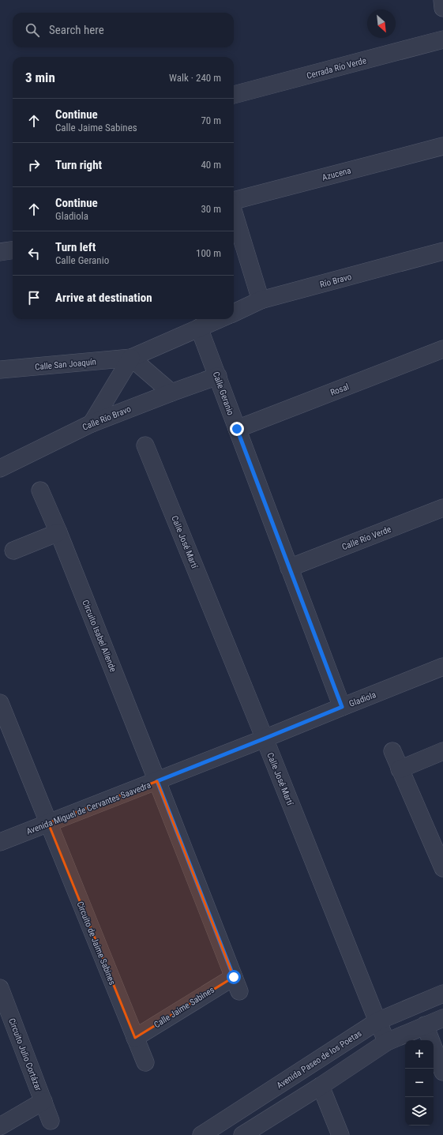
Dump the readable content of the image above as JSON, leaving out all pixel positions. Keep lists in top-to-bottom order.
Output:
{
  "streets": {
    "street": [
      "Cerrada Río Verde",
      "Azucena",
      "Río Bravo",
      "Calle San Joaquín",
      "Rosal",
      "Calle Geranio",
      "Calle Río Bravo",
      "Calle Río Verde",
      "Calle José Martí",
      "Circuito Isabel Allende",
      "Gladiola",
      "Avenida Miguel de Cervantes Saavedra",
      "Circuito de Jaime Sabines",
      "Calle Jaime Sabines",
      "Circuito Julio Cortázar",
      "Avenida Paseo de los Poetas"
    ]
  },
  "crossings": [
    ["Rosal", "Calle Geranio"],
    ["Calle Geranio", "Calle Río Bravo"],
    ["Calle Geranio", "Calle Río Verde"],
    ["Calle Geranio", "Gladiola"],
    ["Calle José Martí", "Gladiola"],
    ["Calle José Martí", "Avenida Miguel de Cervantes Saavedra"],
    ["Calle José Martí", "Avenida Paseo de los Poetas"],
    ["Circuito Isabel Allende", "Avenida Miguel de Cervantes Saavedra"],
    ["Circuito Isabel Allende", "Calle Jaime Sabines"],
    ["Gladiola", "Avenida Miguel de Cervantes Saavedra"],
    ["Avenida Miguel de Cervantes Saavedra", "Circuito de Jaime Sabines"],
    ["Avenida Miguel de Cervantes Saavedra", "Calle Jaime Sabines"],
    ["Circuito de Jaime Sabines", "Calle Jaime Sabines"]
  ],
  "north": "bottom right",
  "page": {
    "search": "Search here",
    "heading": ["3 min", "Walk · 240 m"],
    "list": [
      ["Continue", "Calle Jaime Sabines", "70 m"],
      ["Turn right", "40 m"],
      ["Continue", "Gladiola", "30 m"],
      ["Turn left", "Calle Geranio", "100 m"],
      "Arrive at destination"
    ],
    "map_buttons": ["+", "−"]
  }
}
